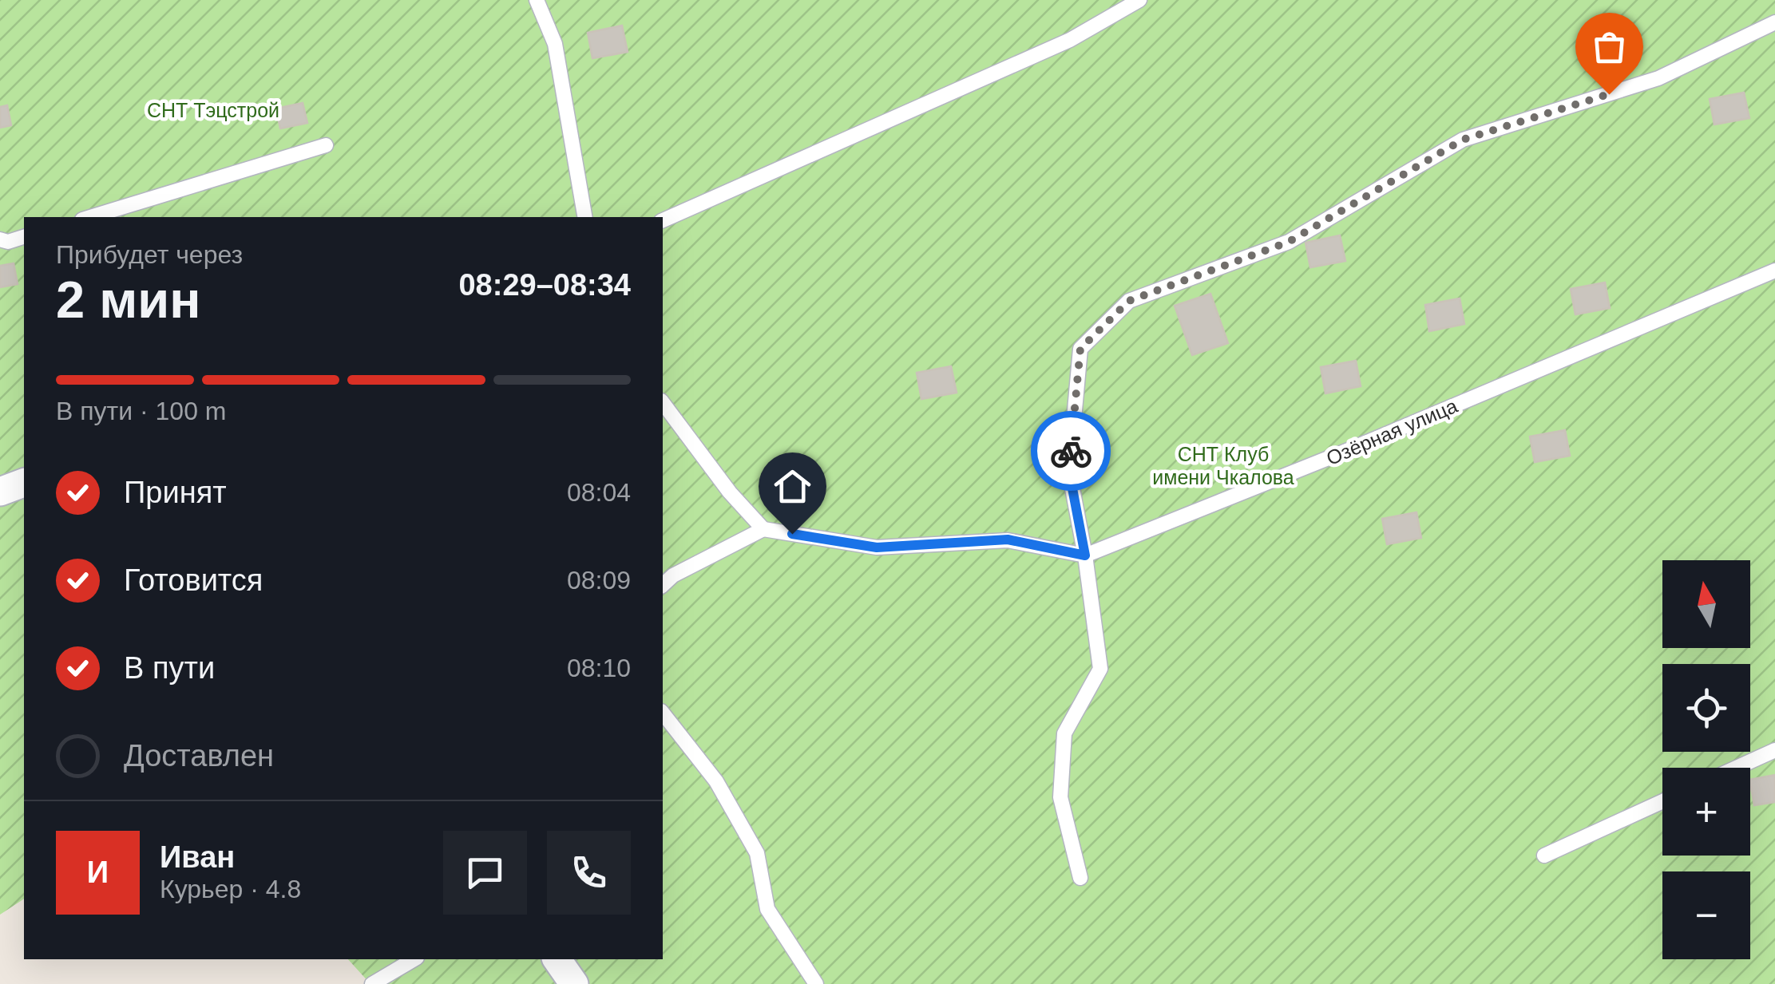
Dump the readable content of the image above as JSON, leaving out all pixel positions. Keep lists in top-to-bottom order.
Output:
{
  "streets": {
    "lane": ["Озёрная улица"]
  },
  "parks": ["СНТ Тэцстрой", "СНТ Клуб имени Чкалова"],
  "north": "top",
  "page": {
    "heading": ["2 мин", "Прибудет через", "08:29–08:34"],
    "panel": ["Иван", "Курьер · 4.8"],
    "bar": "В пути · 100 m",
    "list": [
      ["Принят", "08:04"],
      ["Готовится", "08:09"],
      ["В пути", "08:10"],
      "Доставлен"
    ],
    "map_buttons": ["+", "−"],
    "round": "И"
  }
}
